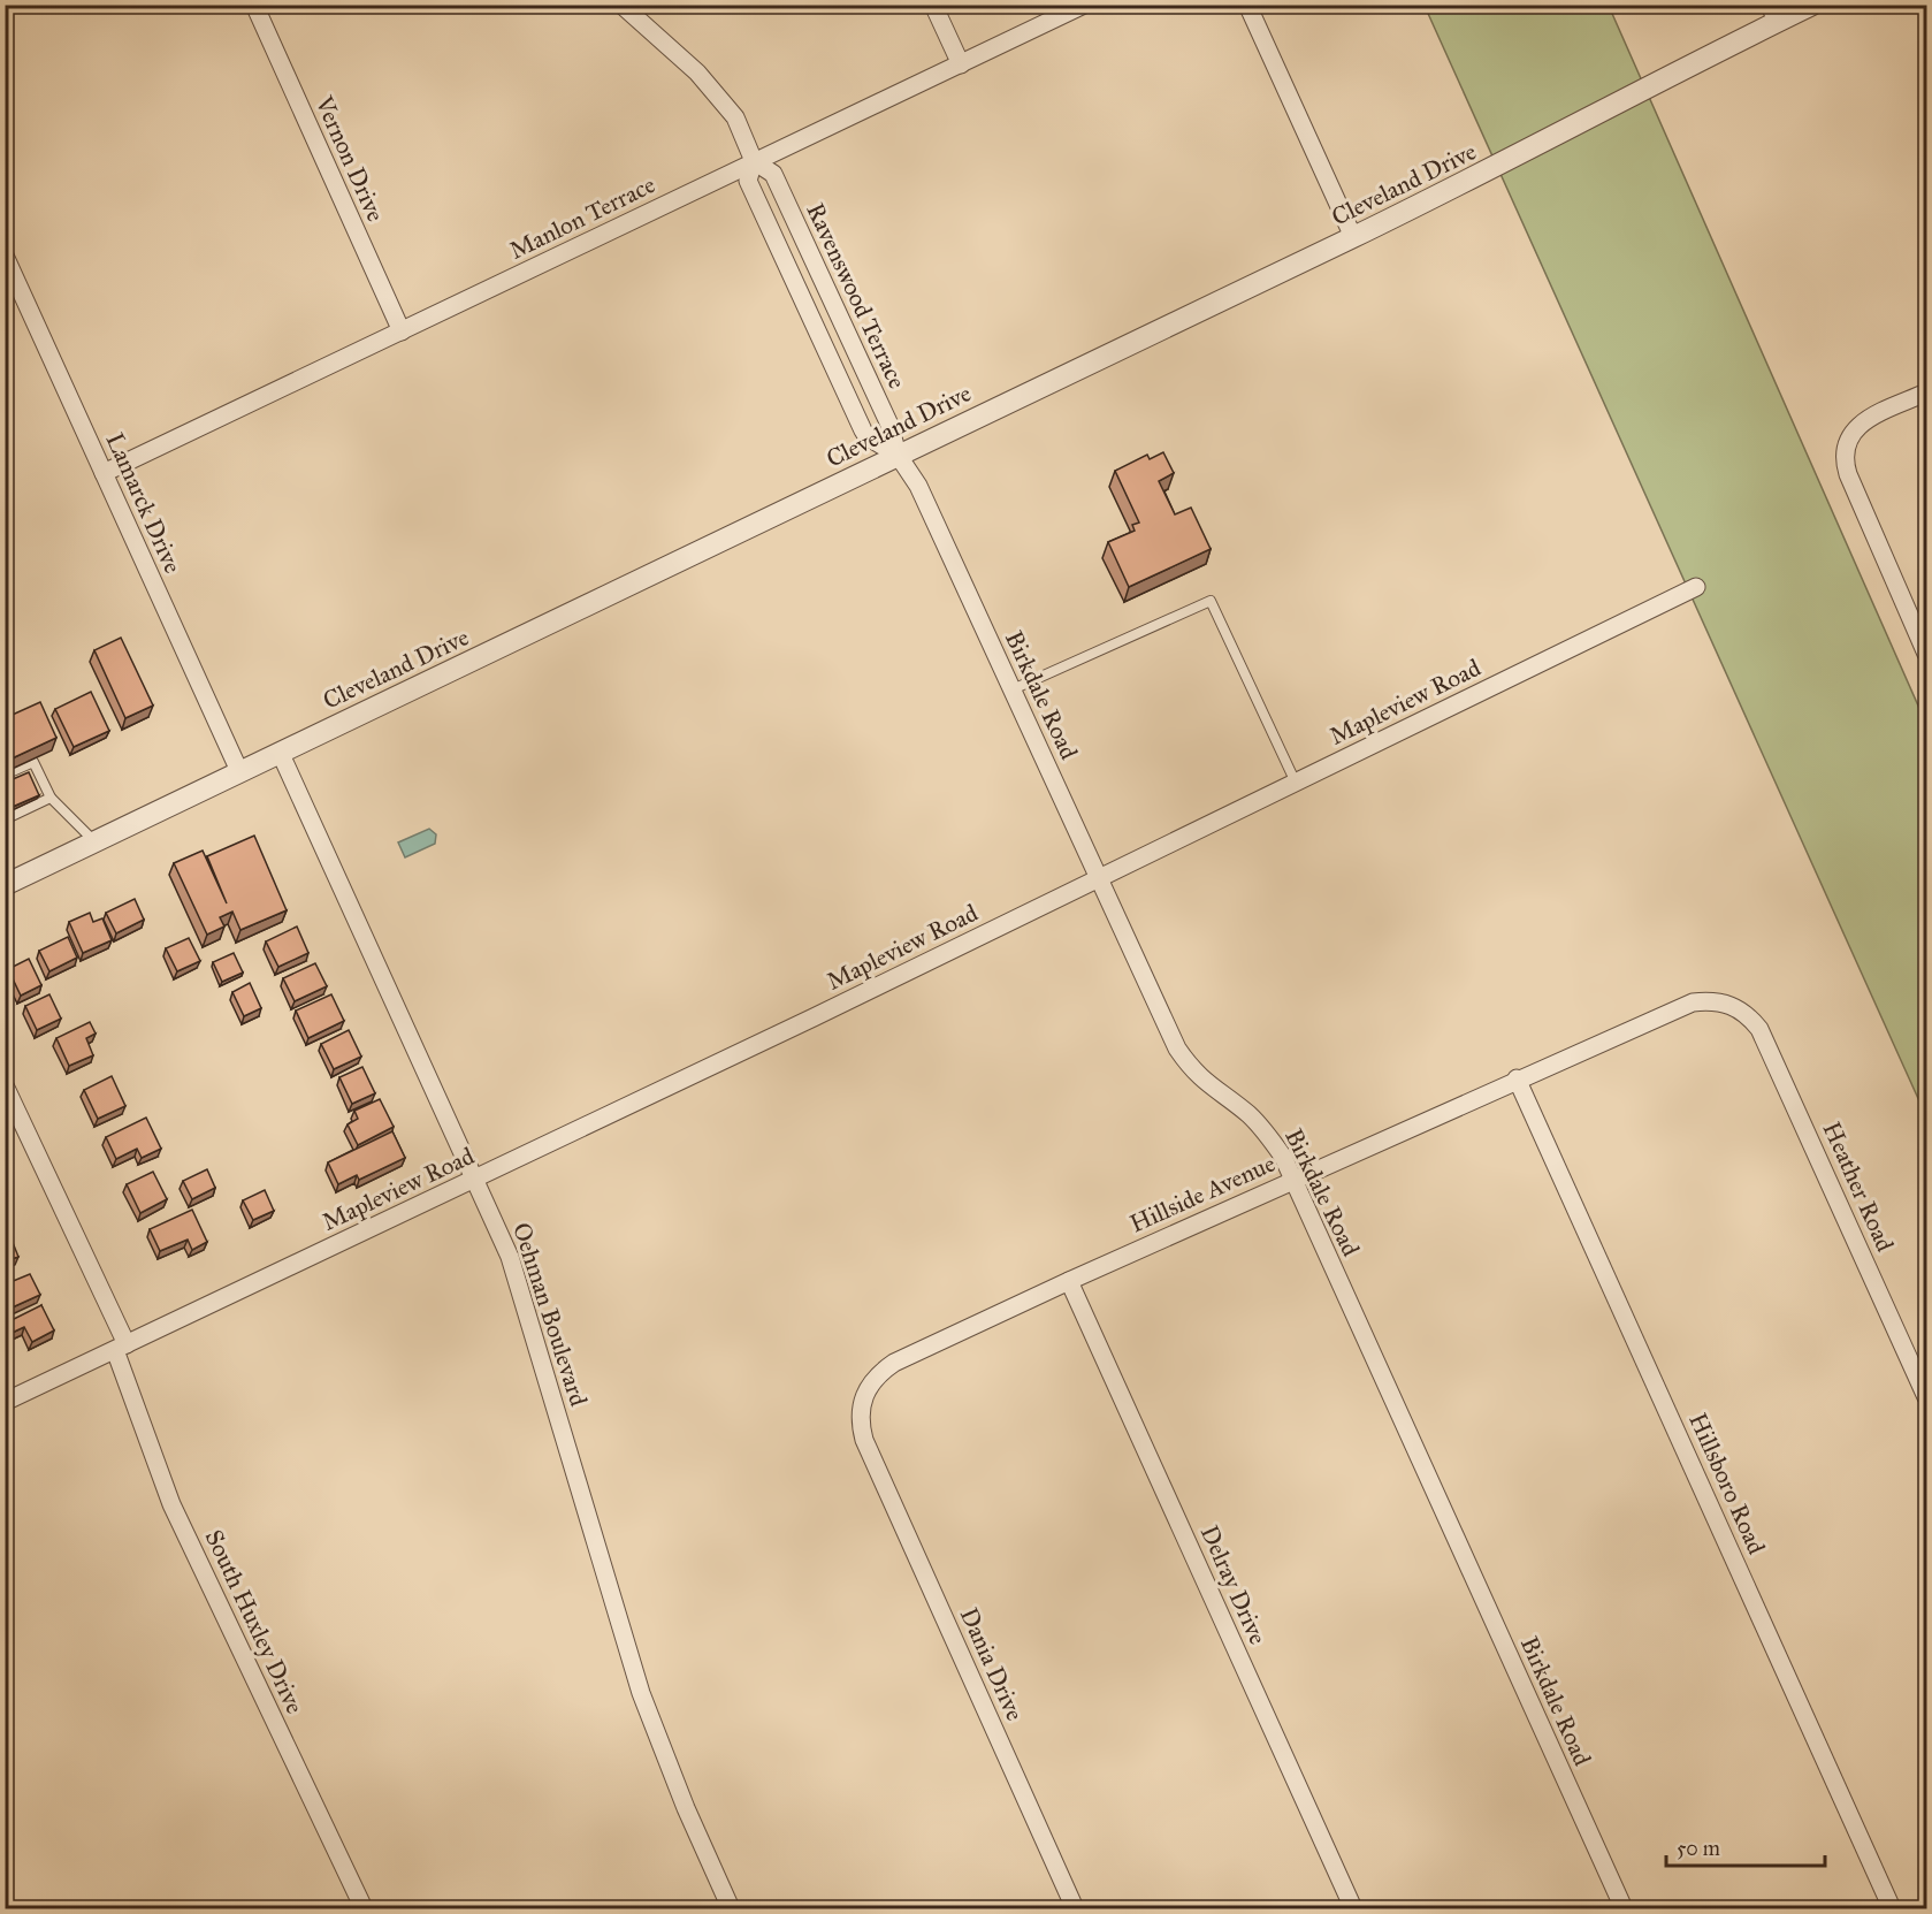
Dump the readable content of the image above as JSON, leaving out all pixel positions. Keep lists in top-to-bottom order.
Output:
{
  "streets": {
    "street": [
      "Vernon Drive",
      "Cleveland Drive",
      "Manlon Terrace",
      "Ravenswood Terrace",
      "Lamarck Drive",
      "Birkdale Road",
      "Mapleview Road",
      "Heather Road",
      "Hillside Avenue",
      "Oehman Boulevard",
      "Hillsboro Road",
      "Delray Drive",
      "South Huxley Drive",
      "Dania Drive"
    ]
  },
  "crossings": [
    ["Vernon Drive", "Manlon Terrace"],
    ["Cleveland Drive", "Ravenswood Terrace"],
    ["Cleveland Drive", "Lamarck Drive"],
    ["Cleveland Drive", "Birkdale Road"],
    ["Cleveland Drive", "Oehman Boulevard"],
    ["Manlon Terrace", "Ravenswood Terrace"],
    ["Manlon Terrace", "Lamarck Drive"],
    ["Ravenswood Terrace", "Birkdale Road"],
    ["Birkdale Road", "Mapleview Road"],
    ["Birkdale Road", "Hillside Avenue"],
    ["Mapleview Road", "Oehman Boulevard"],
    ["Mapleview Road", "South Huxley Drive"],
    ["Heather Road", "Hillside Avenue"],
    ["Hillside Avenue", "Hillsboro Road"],
    ["Hillside Avenue", "Delray Drive"],
    ["Hillside Avenue", "Dania Drive"]
  ],
  "scale_bar": "50 m"
}
